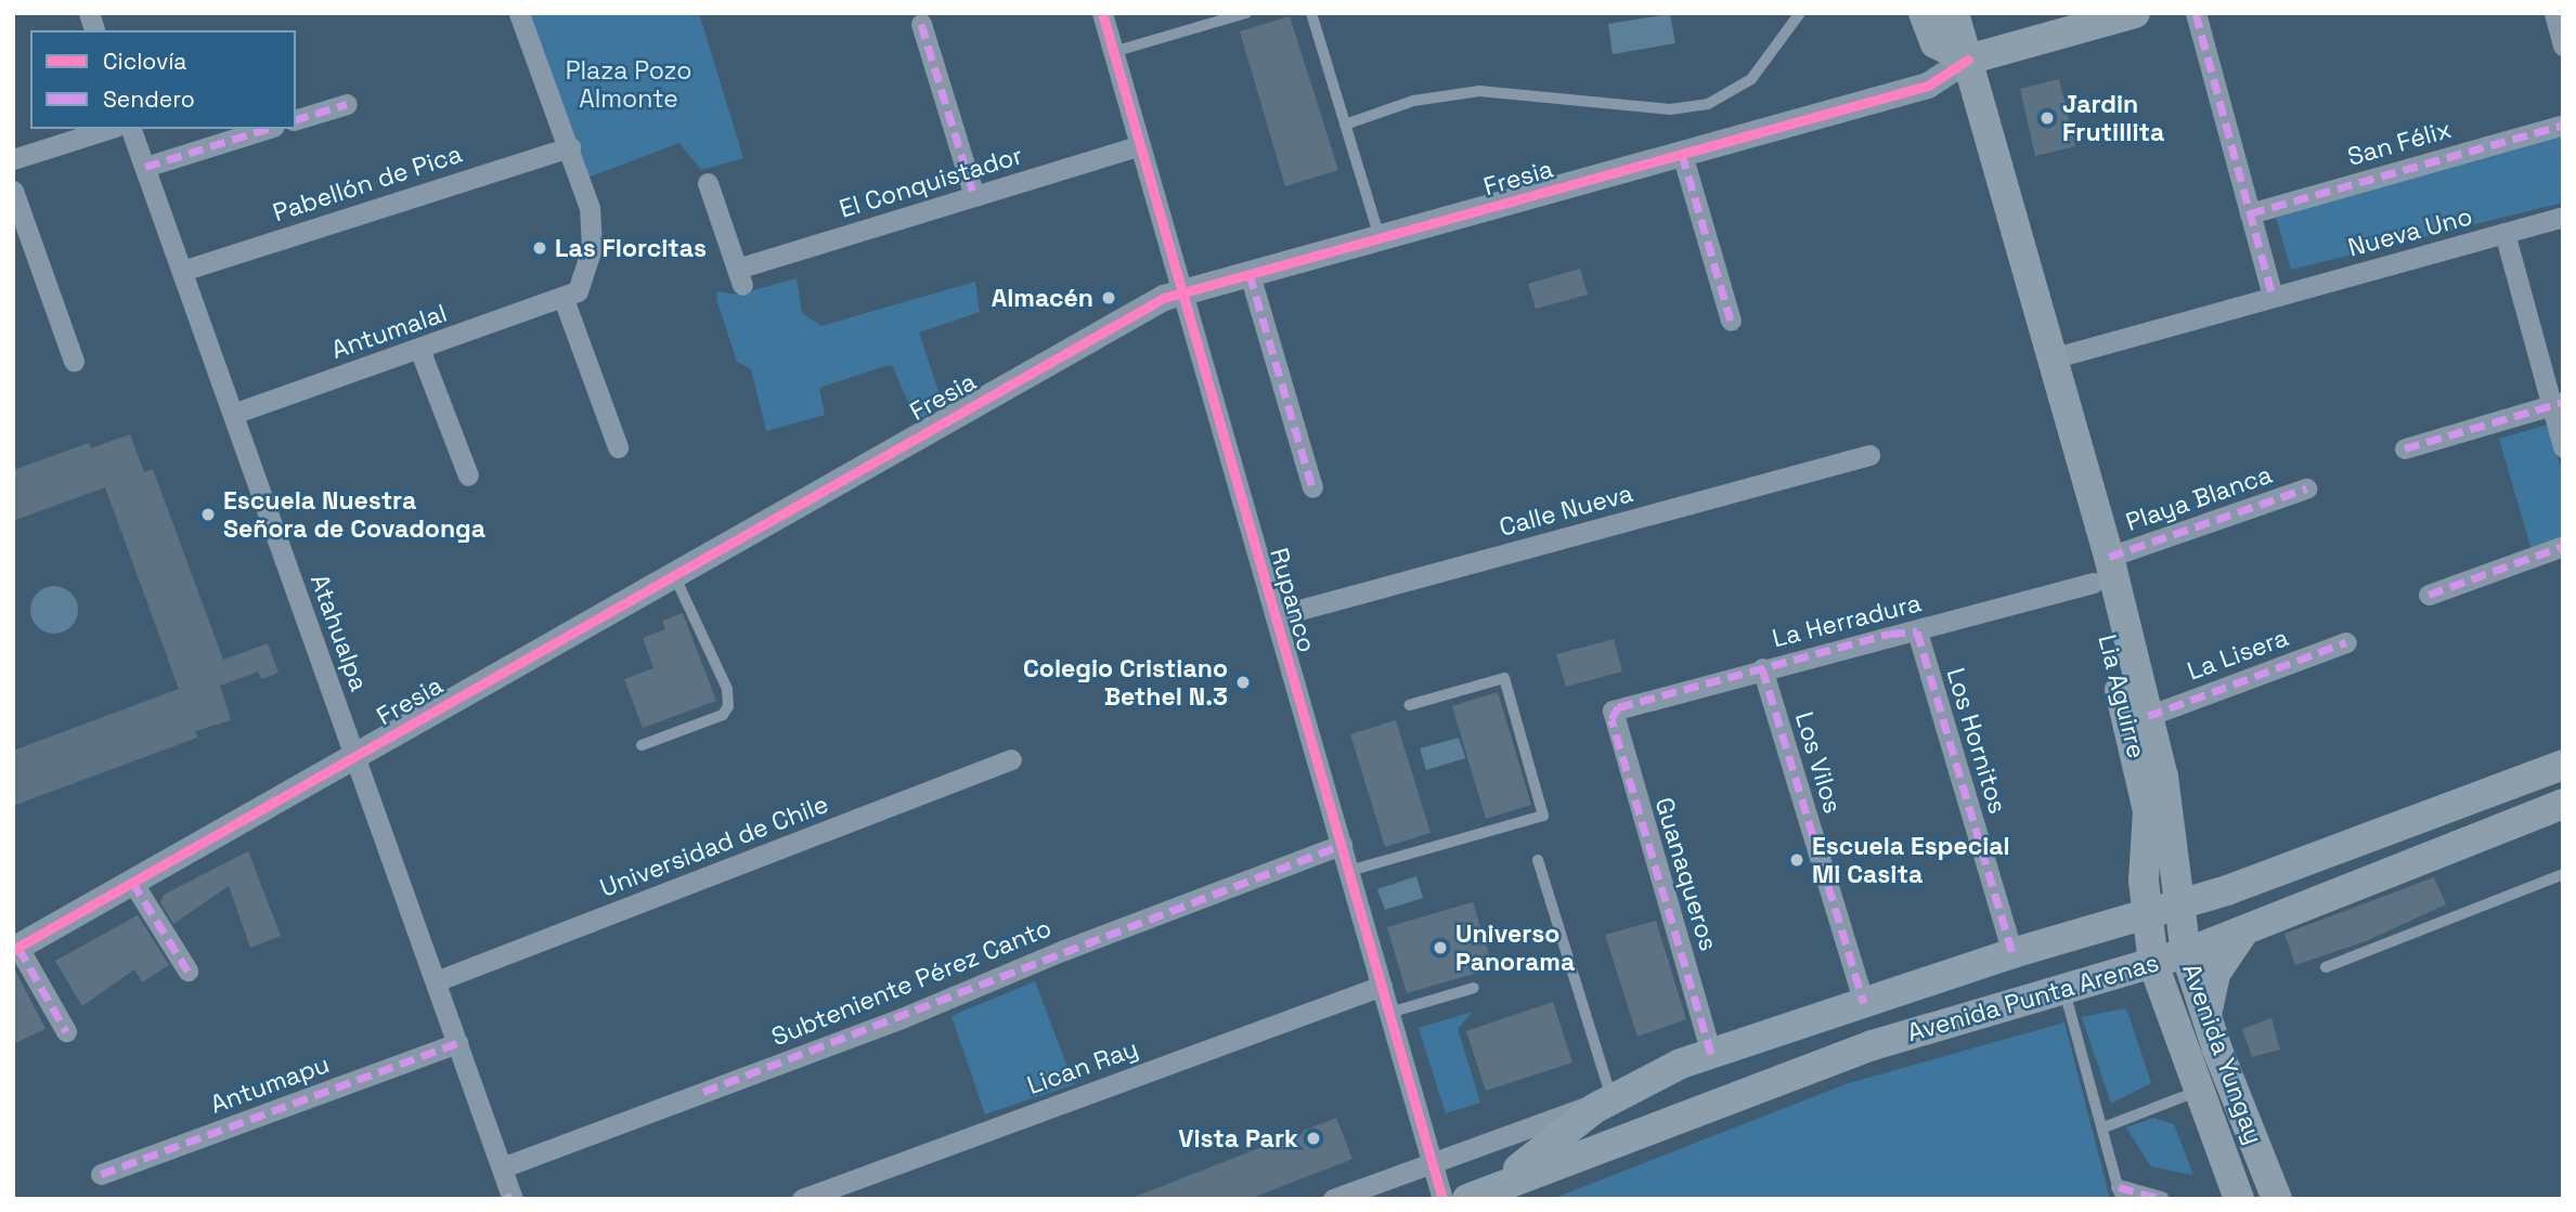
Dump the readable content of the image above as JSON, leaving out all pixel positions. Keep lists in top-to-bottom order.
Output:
{
  "streets": {
    "main road": [
      "Fresia",
      "Lia Aguirre",
      "Avenida Punta Arenas",
      "Avenida Yungay"
    ],
    "street": [
      "San Félix",
      "El Conquistador",
      "Pabellón de Pica",
      "Nueva Uno",
      "Antumalal",
      "Playa Blanca",
      "Calle Nueva",
      "Rupanco",
      "La Herradura",
      "Atahualpa",
      "La Lisera",
      "Los Hornitos",
      "Los Vilos",
      "Universidad de Chile",
      "Guanaqueros",
      "Subteniente Pérez Canto",
      "Lican Ray",
      "Antumapu"
    ]
  },
  "crossings": [
    ["Fresia", "Rupanco"],
    ["Fresia", "Atahualpa"],
    ["Fresia", "Lia Aguirre"],
    ["El Conquistador", "Rupanco"],
    ["Pabellón de Pica", "Atahualpa"],
    ["Nueva Uno", "Lia Aguirre"],
    ["Antumalal", "Atahualpa"],
    ["Playa Blanca", "La Herradura"],
    ["Playa Blanca", "Lia Aguirre"],
    ["Calle Nueva", "Rupanco"],
    ["Rupanco", "Subteniente Pérez Canto"],
    ["Rupanco", "Avenida Punta Arenas"],
    ["Rupanco", "Lican Ray"],
    ["La Herradura", "Lia Aguirre"],
    ["La Herradura", "Los Hornitos"],
    ["La Herradura", "Los Vilos"],
    ["La Herradura", "Guanaqueros"],
    ["Atahualpa", "Universidad de Chile"],
    ["Atahualpa", "Subteniente Pérez Canto"],
    ["Atahualpa", "Antumapu"],
    ["La Lisera", "Lia Aguirre"],
    ["Lia Aguirre", "Avenida Punta Arenas"],
    ["Lia Aguirre", "Avenida Yungay"],
    ["Los Hornitos", "Avenida Punta Arenas"],
    ["Los Vilos", "Avenida Punta Arenas"],
    ["Guanaqueros", "Avenida Punta Arenas"],
    ["Avenida Punta Arenas", "Avenida Yungay"]
  ],
  "parks": ["Plaza Pozo Almonte"],
  "places": [
    "Jardin Frutillita",
    "Las Florcitas",
    "Almacén",
    "Escuela Nuestra Señora de Covadonga",
    "Colegio Cristiano Bethel N.3",
    "Escuela Especial Mi Casita",
    "Universo Panorama",
    "Vista Park"
  ],
  "legend": ["Ciclovía", "Sendero"]
}
